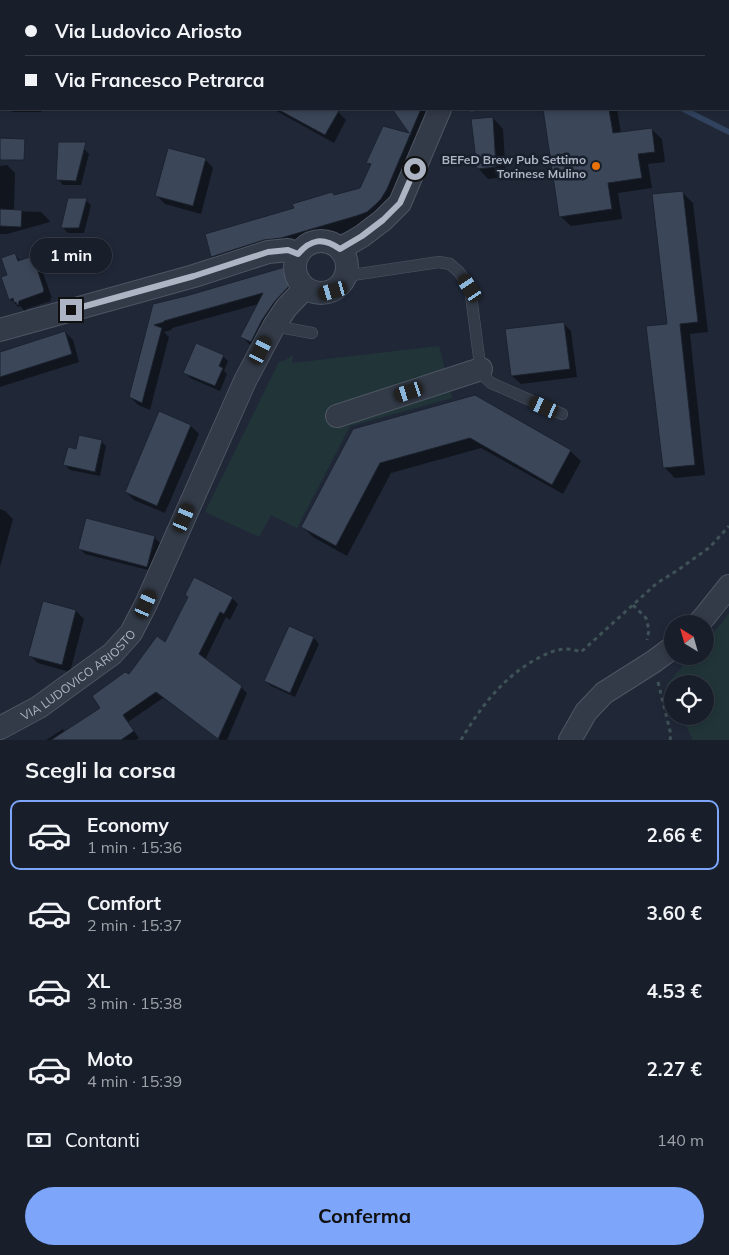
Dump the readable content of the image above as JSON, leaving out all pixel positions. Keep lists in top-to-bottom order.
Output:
{
  "streets": {
    "street": ["VIA LUDOVICO ARIOSTO"]
  },
  "places": ["BEFeD Brew Pub Settimo Torinese Mulino"],
  "north": "top left",
  "page": {
    "banner": ["Via Ludovico Ariosto", "Via Francesco Petrarca"],
    "bubble": "1 min",
    "heading": "Scegli la corsa",
    "list": [
      {
        "name": "Economy",
        "note": "1 min · 15:36",
        "value": "2.66 €"
      },
      {
        "name": "Comfort",
        "note": "2 min · 15:37",
        "value": "3.60 €"
      },
      {
        "name": "XL",
        "note": "3 min · 15:38",
        "value": "4.53 €"
      },
      {
        "name": "Moto",
        "note": "4 min · 15:39",
        "value": "2.27 €"
      }
    ],
    "pay": ["Contanti", "140 m"],
    "buttons": "Conferma"
  }
}
